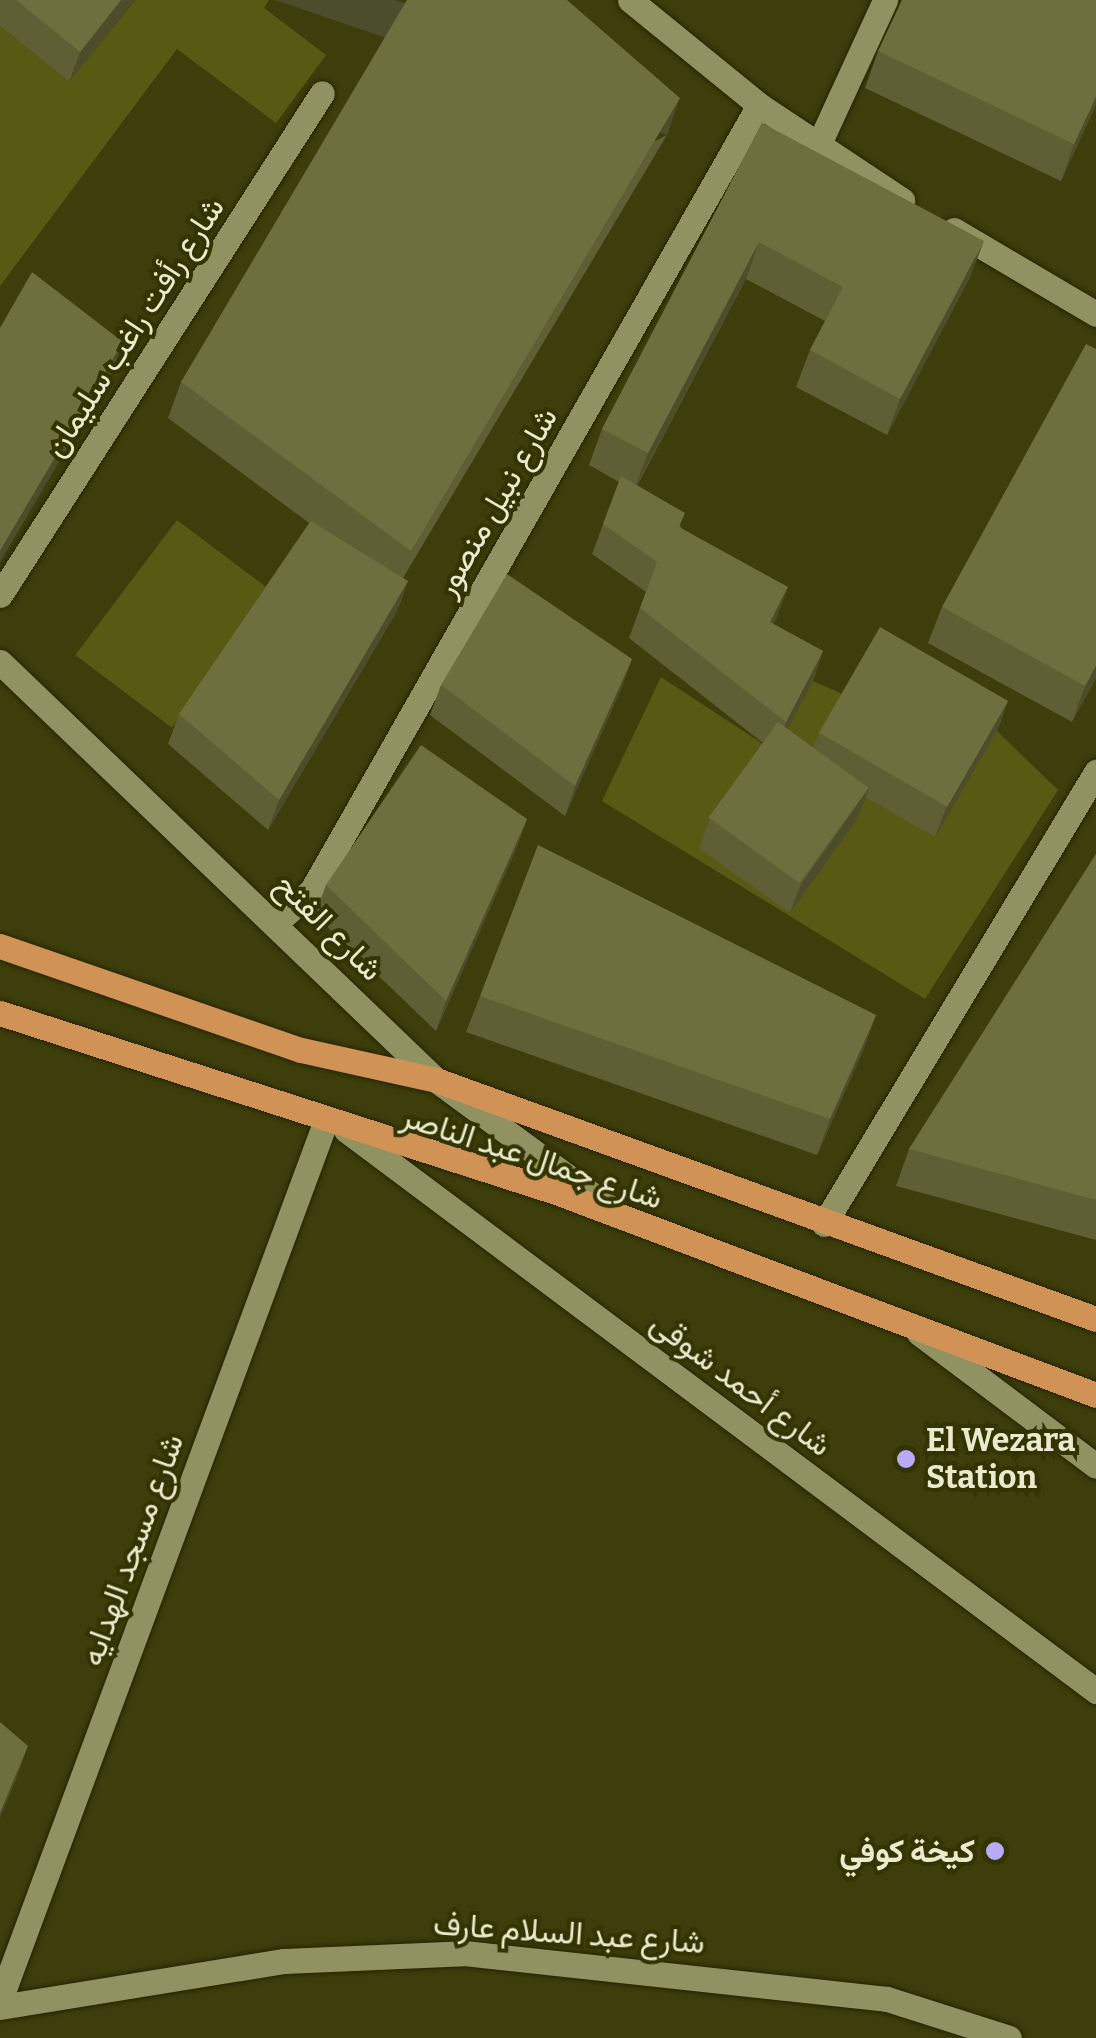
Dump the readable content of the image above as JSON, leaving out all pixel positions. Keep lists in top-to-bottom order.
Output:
{
  "streets": {
    "main road": ["شارع جمال عبد الناصر"],
    "street": [
      "شارع رأفت راغب سليمان",
      "شارع نبيل منصور",
      "شارع الفتح",
      "شارع أحمد شوقى",
      "شارع مسجد الهدايه",
      "شارع عبد السلام عارف"
    ]
  },
  "crossings": [
    ["شارع نبيل منصور", "شارع الفتح"],
    ["شارع الفتح", "شارع جمال عبد الناصر"],
    ["شارع جمال عبد الناصر", "شارع أحمد شوقى"],
    ["شارع جمال عبد الناصر", "شارع مسجد الهدايه"],
    ["شارع أحمد شوقى", "شارع مسجد الهدايه"],
    ["شارع مسجد الهدايه", "شارع عبد السلام عارف"]
  ],
  "places": ["El Wezara Station", "كيخة كوفي"]
}
